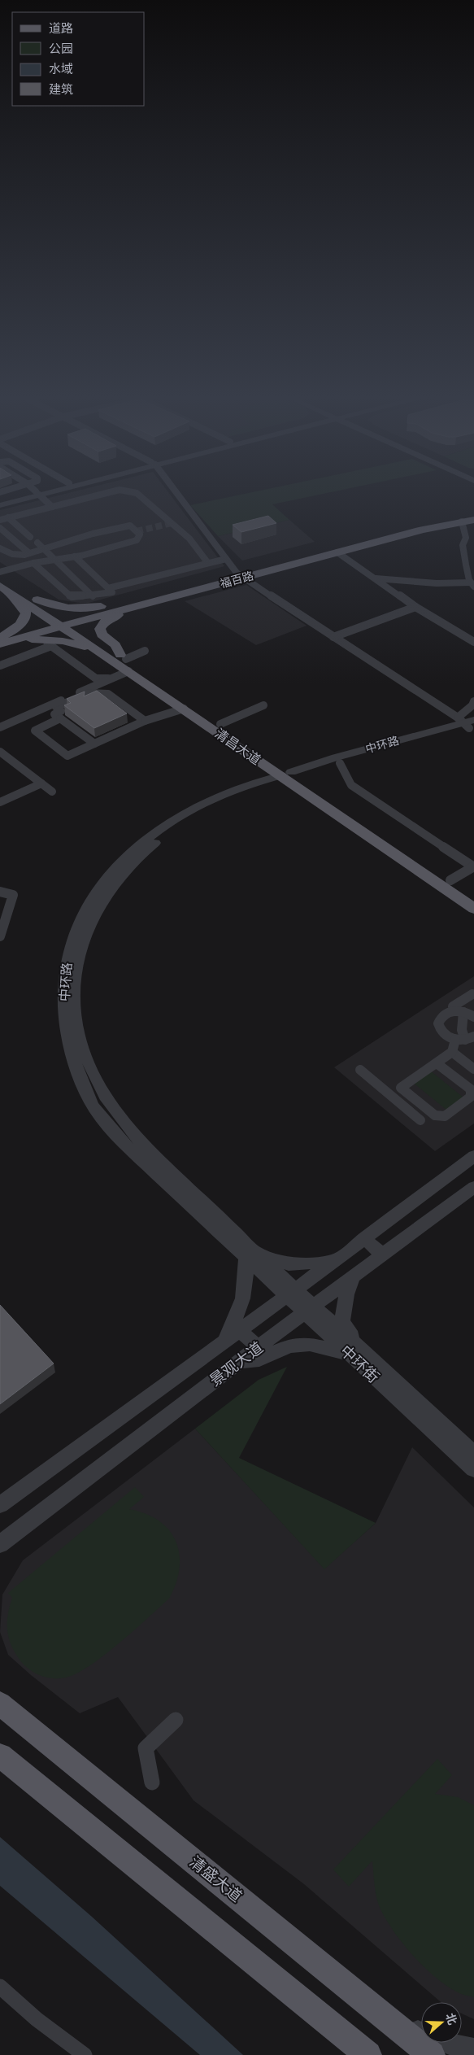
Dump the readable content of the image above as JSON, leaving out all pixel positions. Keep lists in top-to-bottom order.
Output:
{
  "streets": {
    "main road": ["福百路", "清昌大道", "清盛大道"],
    "street": ["中环路", "景观大道", "中环街"]
  },
  "crossings": [
    ["福百路", "清昌大道"],
    ["中环路", "清昌大道"],
    ["中环路", "中环街"],
    ["景观大道", "中环街"]
  ],
  "legend": [
    "道路",
    "公园",
    "水域",
    "建筑"
  ],
  "north": "right"
}
